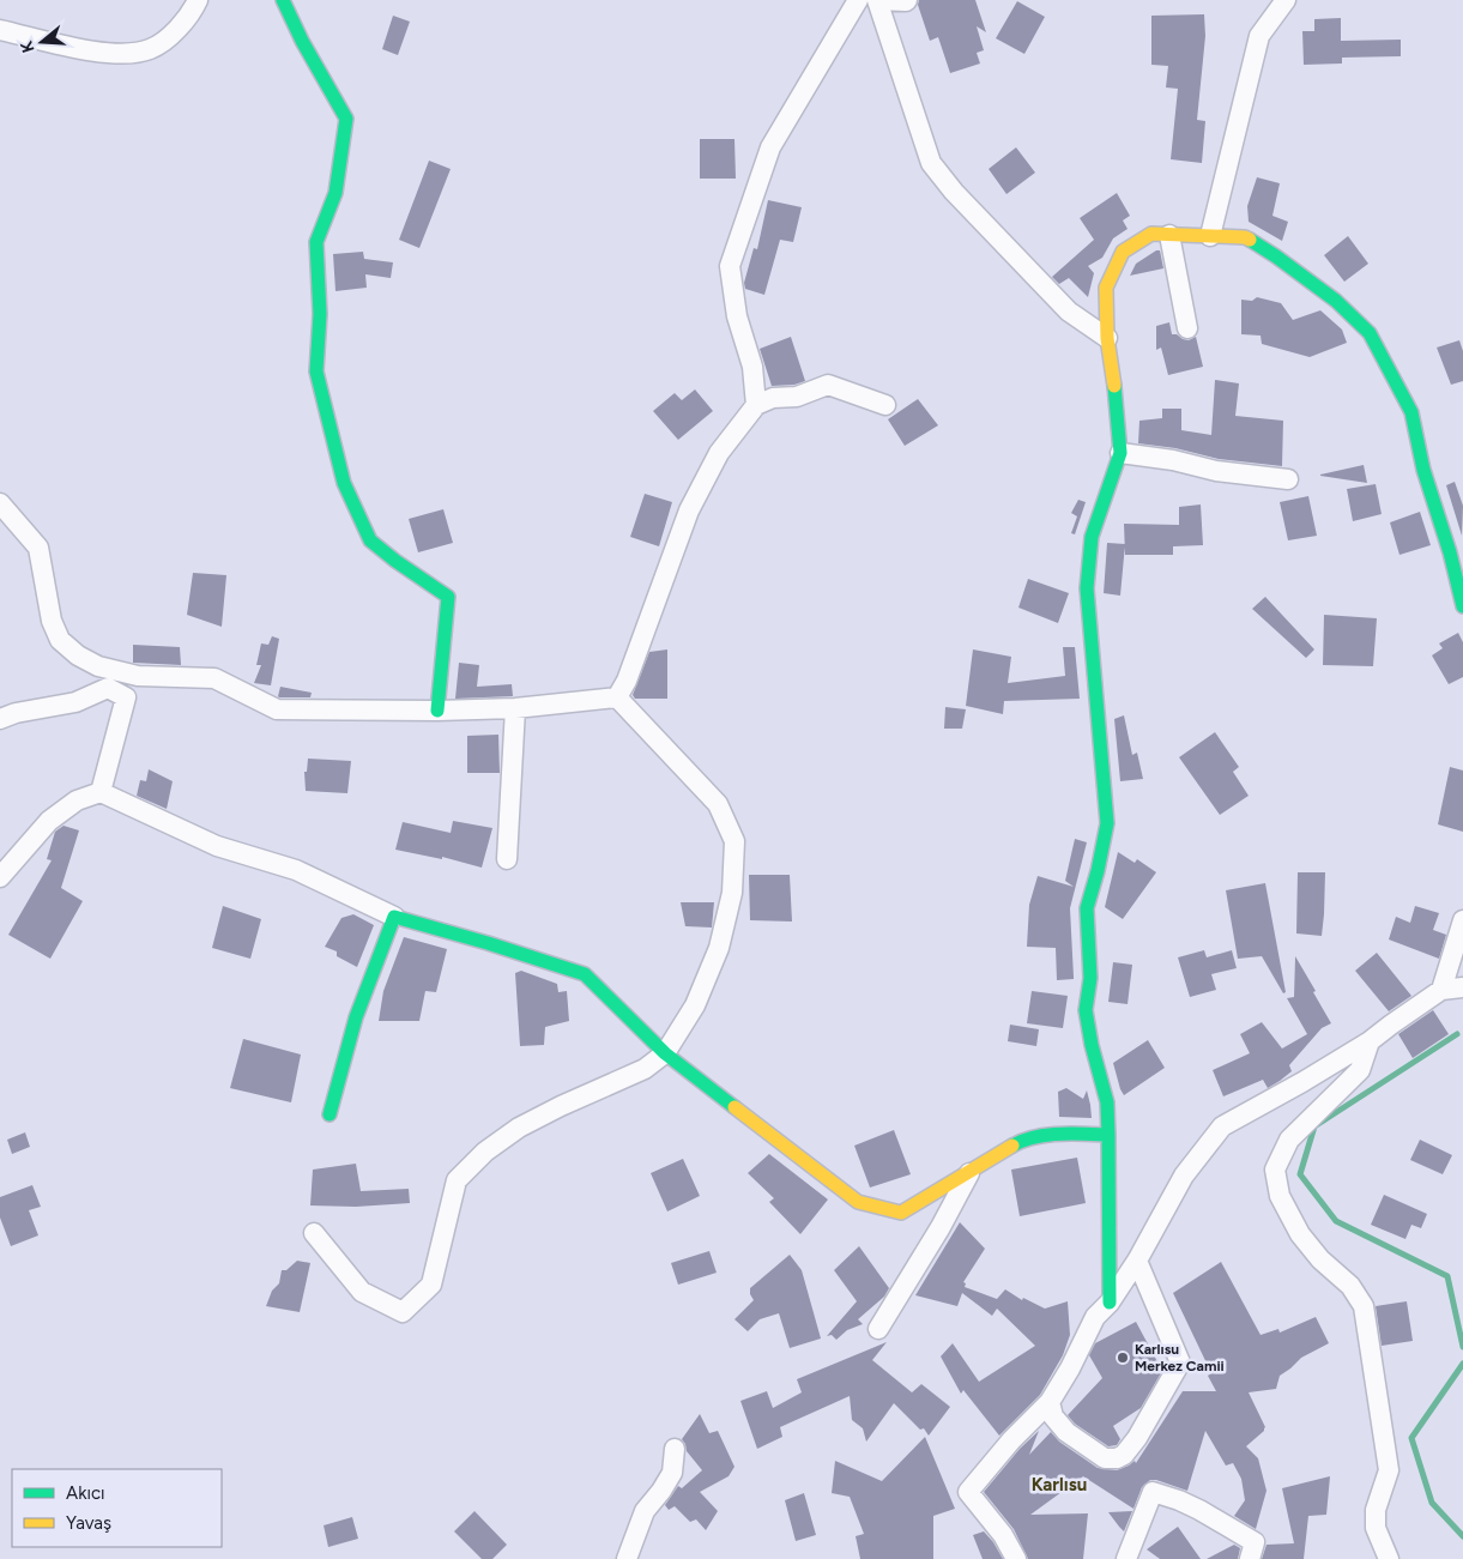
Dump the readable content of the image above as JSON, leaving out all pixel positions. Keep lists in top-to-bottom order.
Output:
{
  "districts": ["Karlısu"],
  "places": ["Karlısu Merkez Camii"],
  "legend": ["Akıcı", "Yavaş"],
  "north": "left"
}
